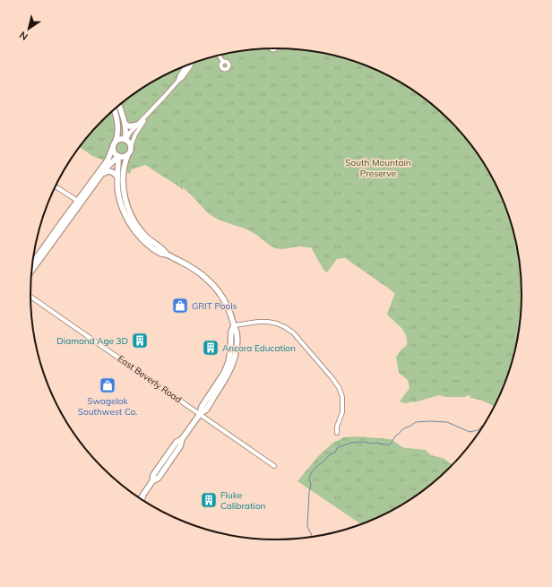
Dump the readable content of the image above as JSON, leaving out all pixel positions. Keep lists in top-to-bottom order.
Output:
{
  "streets": {
    "street": ["East Beverly Road"]
  },
  "parks": ["South Mountain Preserve"],
  "places": {
    "shop": ["GRIT Pools", "Swagelok Southwest Co."],
    "building": ["Diamond Age 3D", "Ancora Education", "Fluke Calibration"]
  },
  "north": "bottom left"
}
